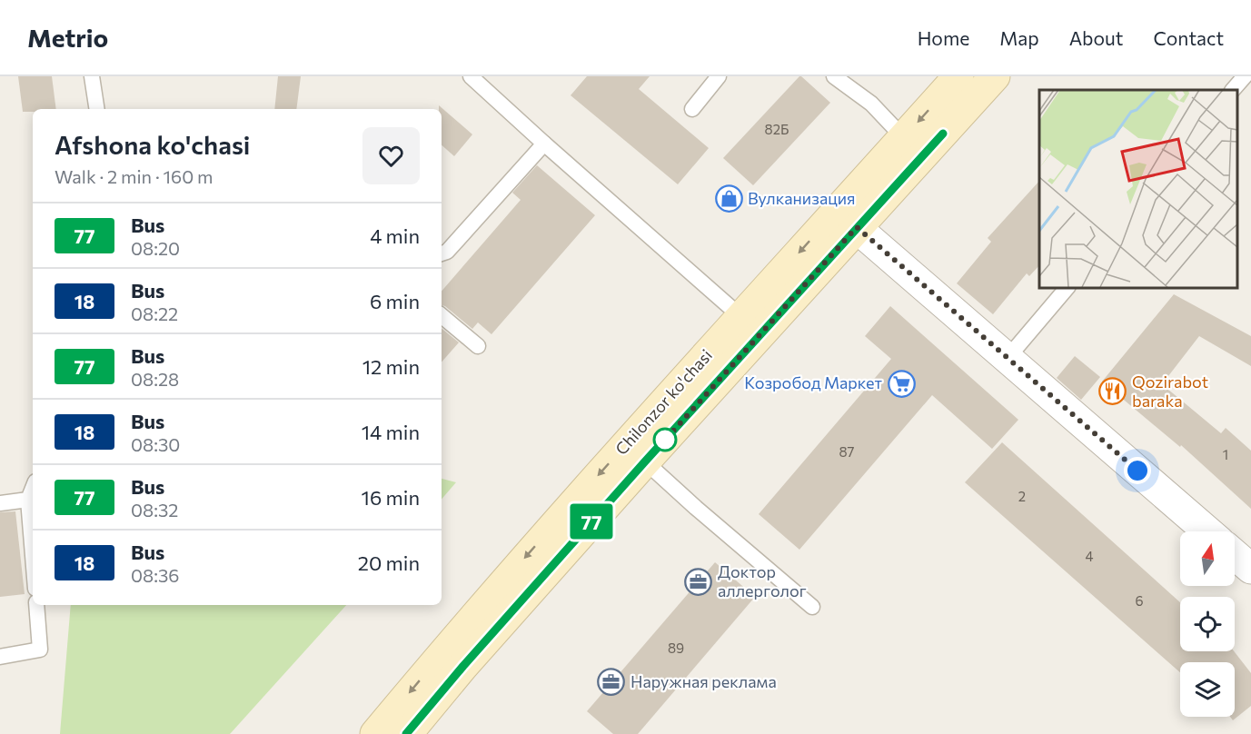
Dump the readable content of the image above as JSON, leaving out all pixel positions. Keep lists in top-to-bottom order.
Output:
{
  "streets": {
    "main road": ["Chilonzor ko'chasi"]
  },
  "places": {
    "shop": ["Вулканизация"],
    "supermarket": ["Козробод Маркет"],
    "restaurant": ["Qozirabot baraka"],
    "office": ["Доктор аллерголог", "Наружная реклама"]
  },
  "lines": ["bus line 77"],
  "house_numbers": [
    "82Б",
    "87",
    "1",
    "2",
    "4",
    "6",
    "89"
  ],
  "north": "top",
  "page": {
    "header": "Metrio",
    "nav": [
      "Home",
      "Map",
      "About",
      "Contact"
    ],
    "on_map": "77",
    "heading": ["Afshona ko'chasi", "Walk · 2 min · 160 m"],
    "list": [
      {
        "mark": "77",
        "name": "Bus",
        "note": "08:20",
        "value": "4 min"
      },
      {
        "mark": "18",
        "name": "Bus",
        "note": "08:22",
        "value": "6 min"
      },
      {
        "mark": "77",
        "name": "Bus",
        "note": "08:28",
        "value": "12 min"
      },
      {
        "mark": "18",
        "name": "Bus",
        "note": "08:30",
        "value": "14 min"
      },
      {
        "mark": "77",
        "name": "Bus",
        "note": "08:32",
        "value": "16 min"
      },
      {
        "mark": "18",
        "name": "Bus",
        "note": "08:36",
        "value": "20 min"
      }
    ]
  }
}
